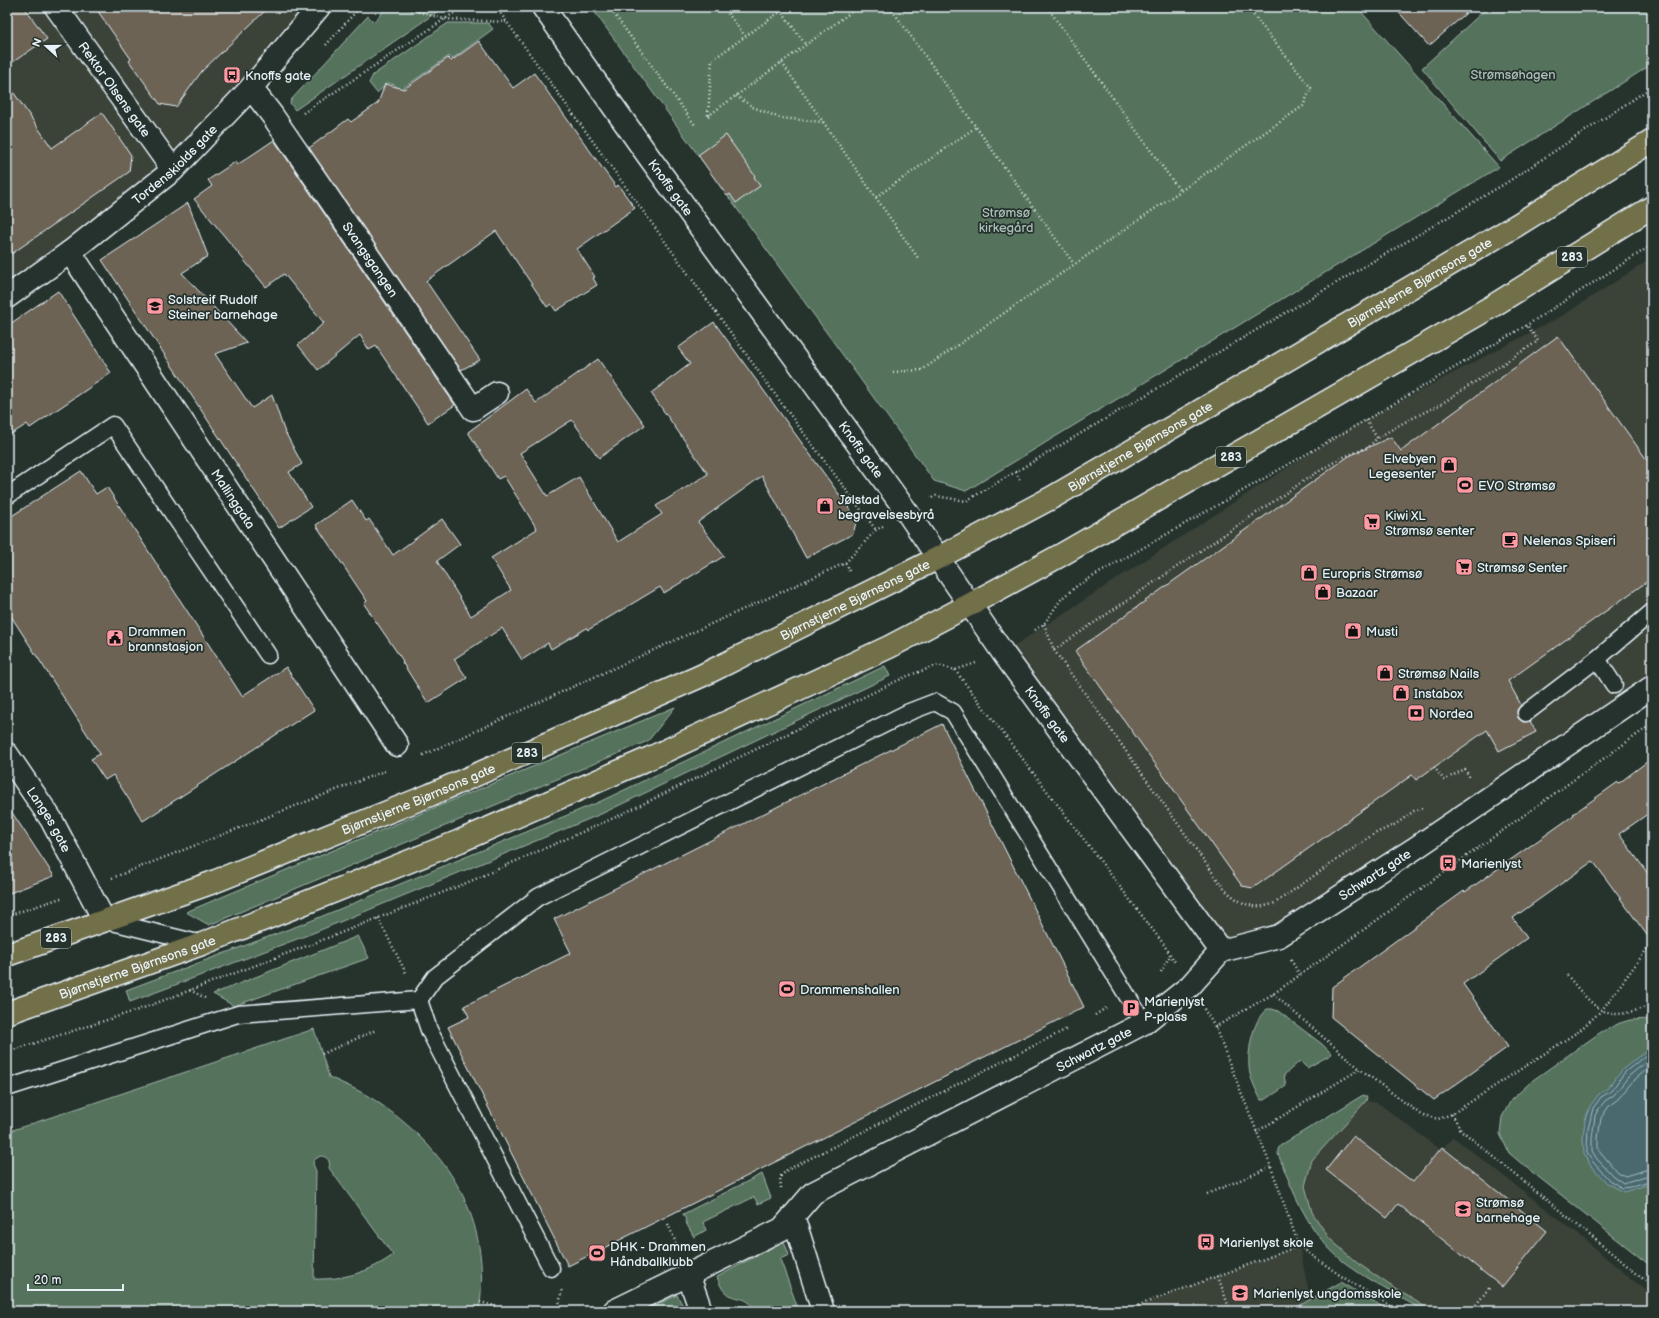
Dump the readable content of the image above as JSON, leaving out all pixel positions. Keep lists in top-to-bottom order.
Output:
{
  "streets": {
    "main road": ["283", "Bjørnstjerne Bjørnsons gate"],
    "street": [
      "Rektor Olsens gate",
      "Tordenskiolds gate",
      "Knoffs gate",
      "Svangsgangen",
      "Mallinggata",
      "Langes gate",
      "Schwartz gate"
    ]
  },
  "crossings": [
    ["Rektor Olsens gate", "Tordenskiolds gate"],
    ["Tordenskiolds gate", "Svangsgangen"],
    ["Tordenskiolds gate", "Mallinggata"],
    ["Knoffs gate", "Bjørnstjerne Bjørnsons gate"],
    ["Knoffs gate", "Schwartz gate"],
    ["Bjørnstjerne Bjørnsons gate", "Langes gate"]
  ],
  "parks": ["Strømsøhagen", "Strømsø kirkegård"],
  "places": {
    "bus stop": ["Knoffs gate", "Marienlyst", "Marienlyst skole"],
    "school or university": ["Solstreif Rudolf Steiner barnehage", "Strømsø barnehage", "Marienlyst ungdomsskole"],
    "shop": [
      "Elvebyen Legesenter",
      "Jølstad begravelsesbyrå",
      "Europris Strømsø",
      "Bazaar",
      "Musti",
      "Strømsø Nails",
      "Instabox"
    ],
    "sports": ["EVO Strømsø", "Drammenshallen", "DHK - Drammen Håndballklubb"],
    "supermarket": ["Kiwi XL Strømsø senter", "Strømsø Senter"],
    "cafe": ["Nelenas Spiseri"],
    "public building": ["Drammen brannstasjon"],
    "bank": ["Nordea"],
    "parking": ["Marienlyst P-plass"]
  },
  "scale_bar": "20 m",
  "north": "left"
}
